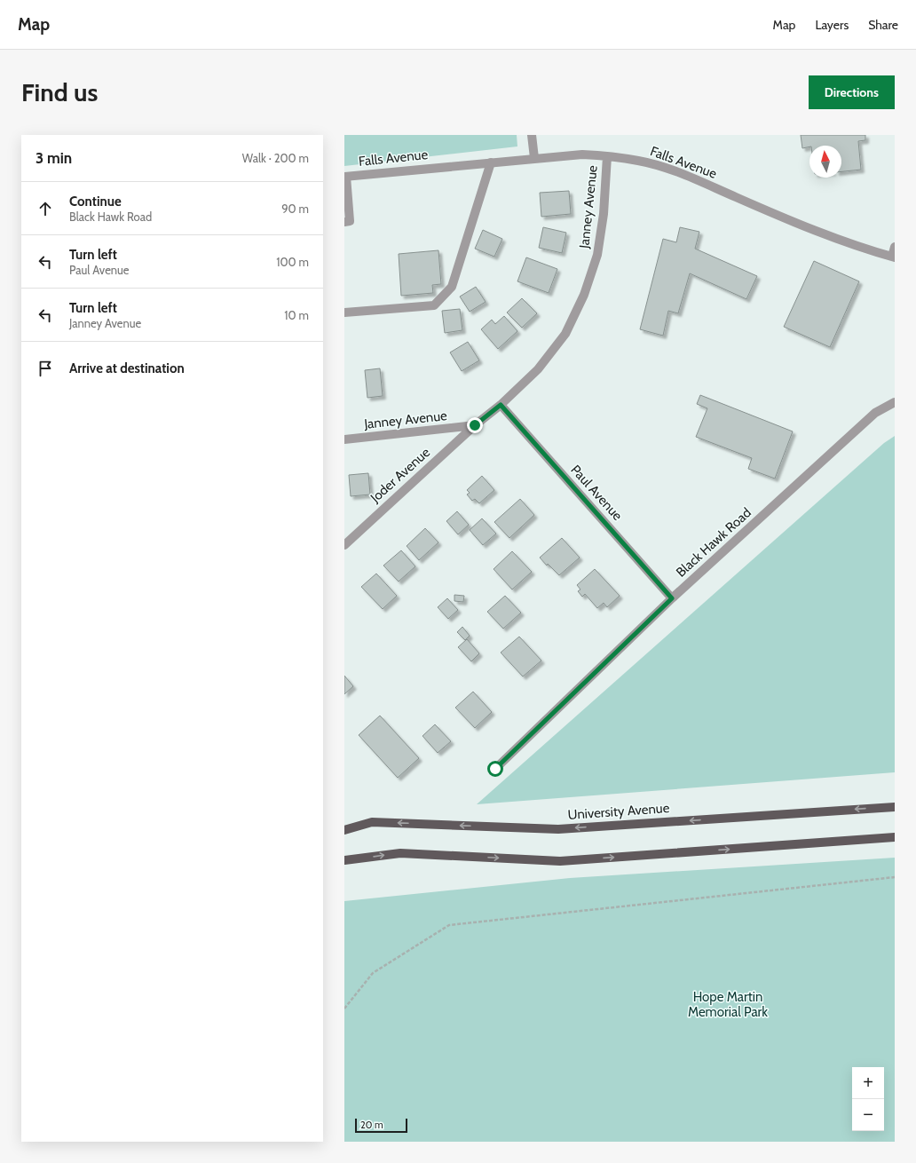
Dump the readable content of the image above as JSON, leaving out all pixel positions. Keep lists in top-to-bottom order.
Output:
{
  "streets": {
    "main road": ["University Avenue"],
    "street": [
      "Falls Avenue",
      "Janney Avenue",
      "Joder Avenue",
      "Paul Avenue",
      "Black Hawk Road"
    ]
  },
  "crossings": [
    ["Falls Avenue", "Janney Avenue"],
    ["Janney Avenue", "Joder Avenue"],
    ["Janney Avenue", "Paul Avenue"],
    ["Paul Avenue", "Black Hawk Road"]
  ],
  "parks": ["Hope Martin Memorial Park"],
  "scale_bar": "20 m",
  "north": "top",
  "page": {
    "header": "Map",
    "nav": ["Map", "Layers", "Share"],
    "buttons": "Directions",
    "title": "Find us",
    "heading": ["3 min", "Walk · 200 m"],
    "list": [
      ["Continue", "Black Hawk Road", "90 m"],
      ["Turn left", "Paul Avenue", "100 m"],
      ["Turn left", "Janney Avenue", "10 m"],
      "Arrive at destination"
    ],
    "map_buttons": ["+", "−"],
    "scale": "20 m"
  }
}
